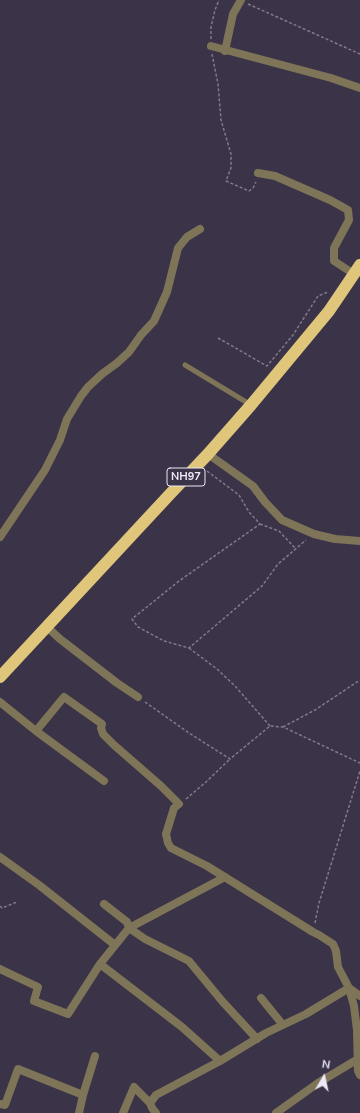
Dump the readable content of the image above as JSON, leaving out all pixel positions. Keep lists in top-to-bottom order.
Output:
{
  "streets": {
    "highway": ["NH97"]
  },
  "north": "top"
}
